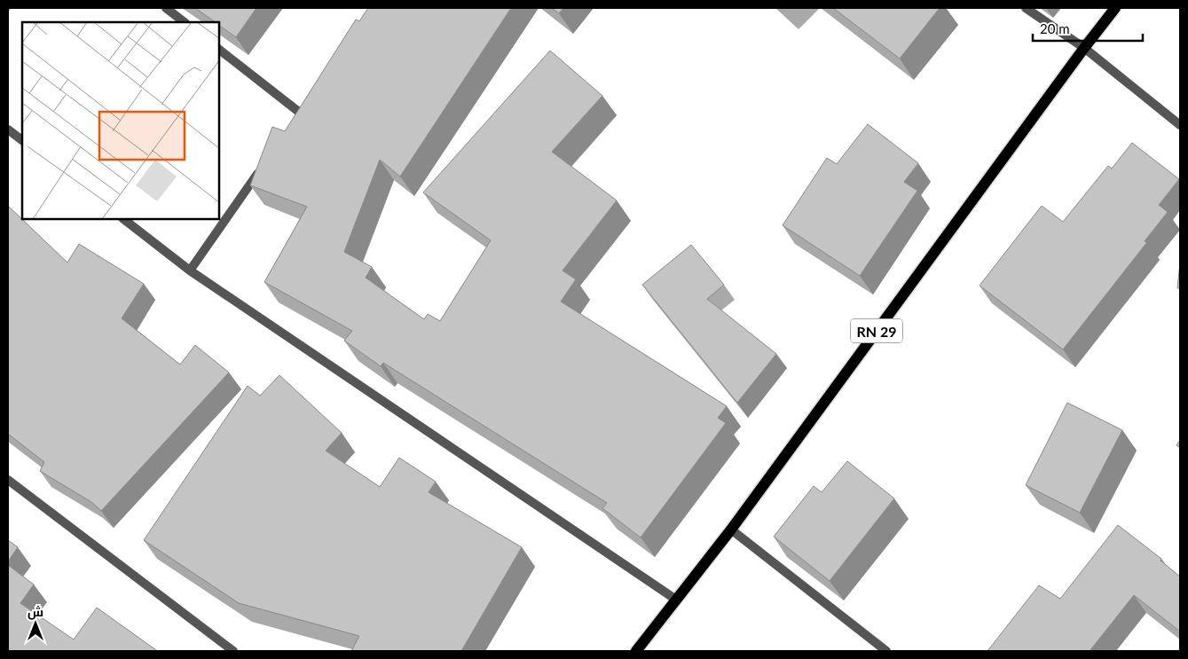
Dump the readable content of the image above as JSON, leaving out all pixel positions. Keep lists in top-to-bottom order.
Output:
{
  "streets": {
    "main road": ["RN 29"]
  },
  "scale_bar": "20 m",
  "north": "top"
}
